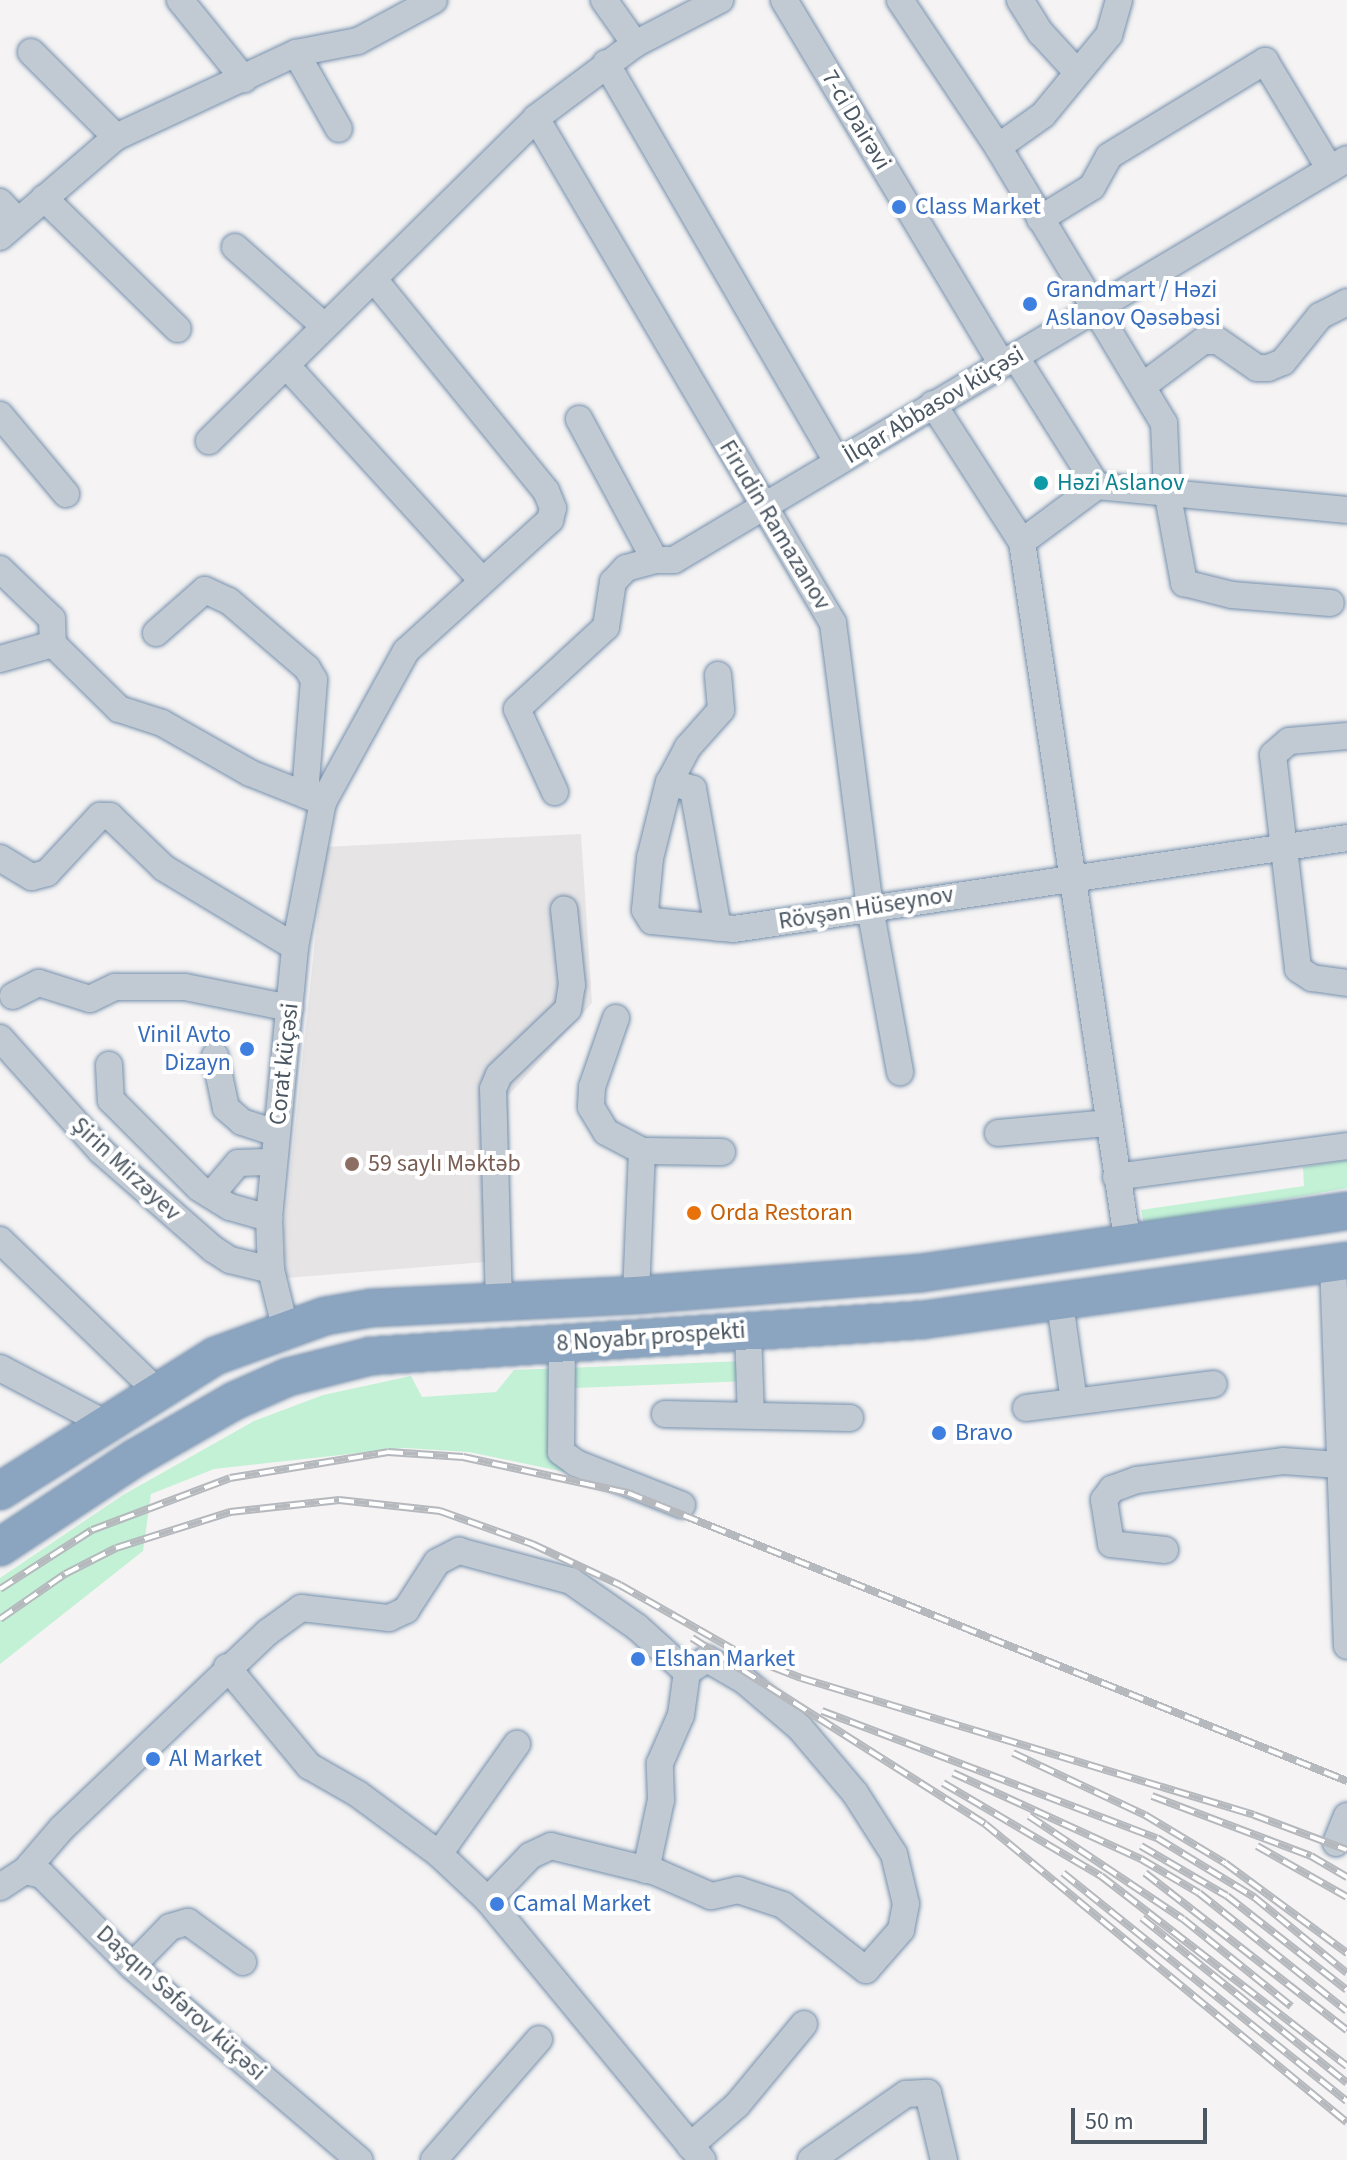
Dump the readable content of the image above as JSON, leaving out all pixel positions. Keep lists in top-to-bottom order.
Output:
{
  "streets": {
    "highway": ["8 Noyabr prospekti"],
    "street": [
      "7-ci Dairəvi",
      "İlqar Abbasov küçəsi",
      "Firudin Ramazanov",
      "Rövşən Hüseynov",
      "Corat küçəsi",
      "Şirin Mirzəyev",
      "Daşqın Səfərov küçəsi"
    ]
  },
  "crossings": [
    ["7-ci Dairəvi", "İlqar Abbasov küçəsi"],
    ["İlqar Abbasov küçəsi", "Firudin Ramazanov"],
    ["Firudin Ramazanov", "Rövşən Hüseynov"],
    ["Corat küçəsi", "Şirin Mirzəyev"],
    ["Corat küçəsi", "8 Noyabr prospekti"]
  ],
  "places": [
    "Class Market",
    "Grandmart / Həzi Aslanov Qəsəbəsi",
    "Həzi Aslanov",
    "Vinil Avto Dizayn",
    "59 saylı Məktəb",
    "Orda Restoran",
    "Bravo",
    "Elshan Market",
    "Al Market",
    "Camal Market"
  ],
  "scale_bar": "50 m"
}
